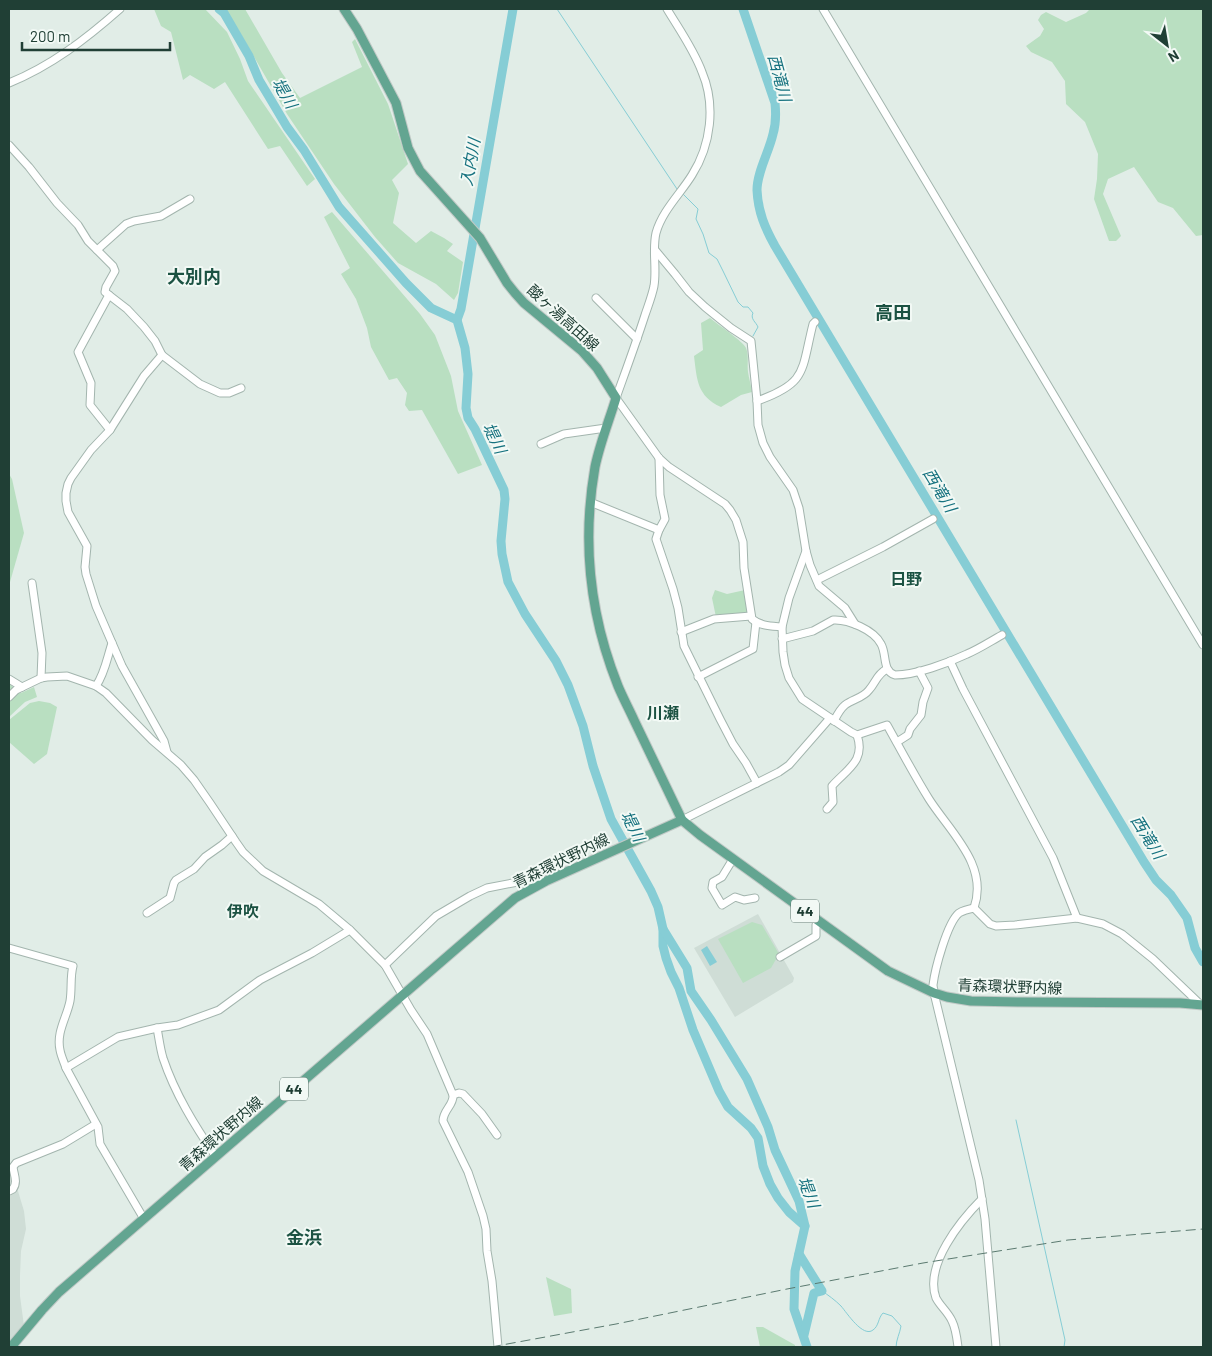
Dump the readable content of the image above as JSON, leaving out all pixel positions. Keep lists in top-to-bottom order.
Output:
{
  "streets": {
    "main road": ["酸ヶ湯高田線", "青森環状野内線", "44"]
  },
  "districts": [
    "大別内",
    "高田",
    "日野",
    "川瀬",
    "伊吹",
    "金浜"
  ],
  "water": ["西滝川", "堤川", "入内川"],
  "scale_bar": "200 m",
  "north": "bottom right"
}
